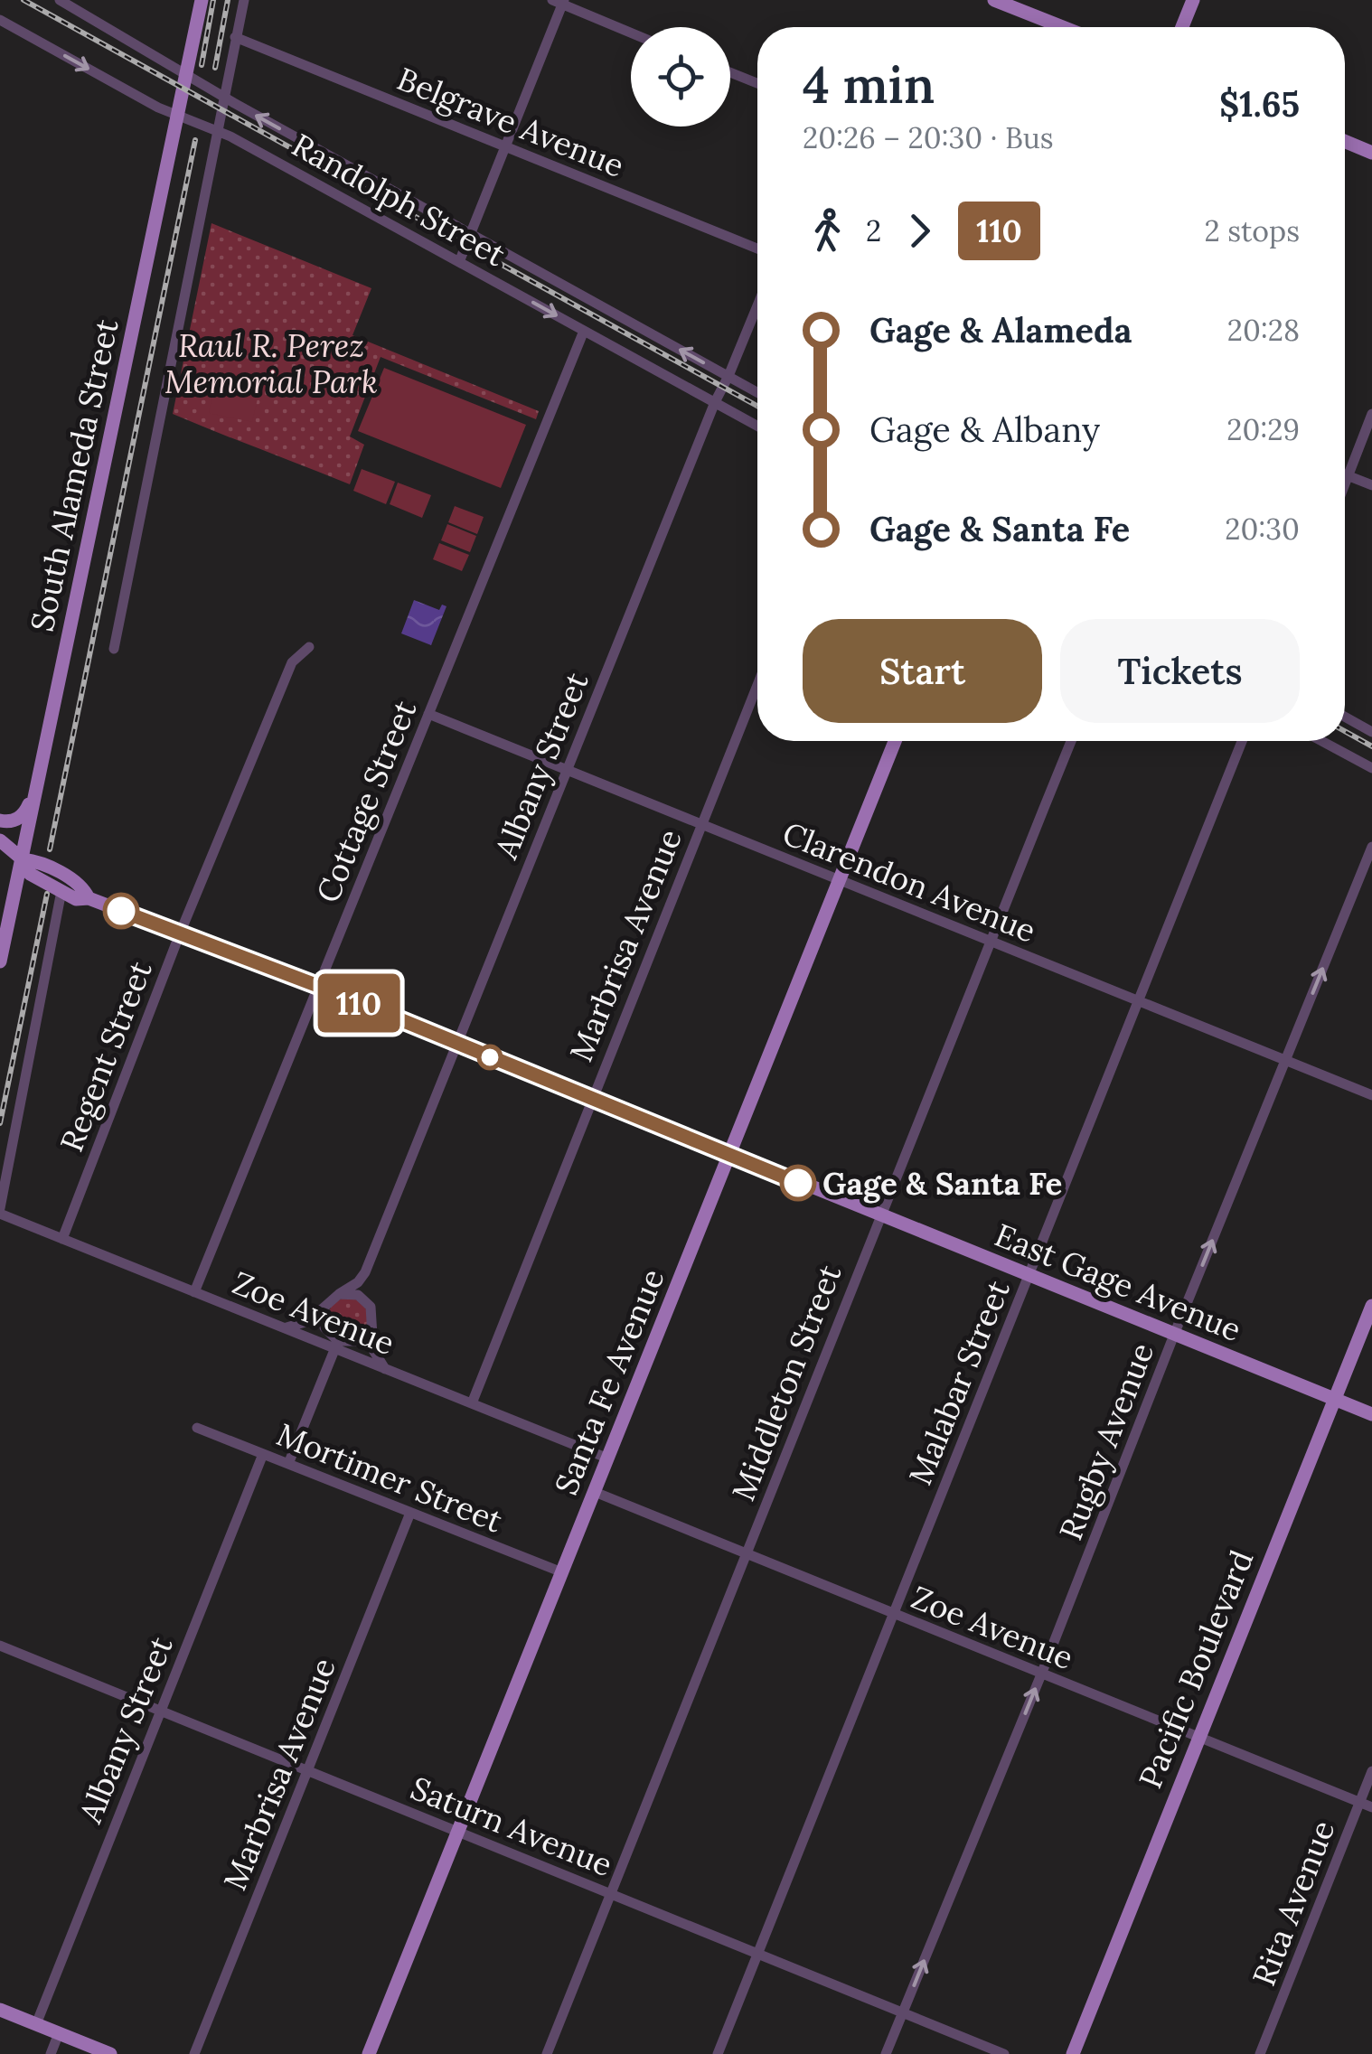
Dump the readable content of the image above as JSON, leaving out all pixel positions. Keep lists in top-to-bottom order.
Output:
{
  "streets": {
    "main road": [
      "South Alameda Street",
      "East Gage Avenue",
      "Santa Fe Avenue",
      "Pacific Boulevard"
    ],
    "street": [
      "Belgrave Avenue",
      "Randolph Street",
      "Albany Street",
      "Cottage Street",
      "Clarendon Avenue",
      "Marbrisa Avenue",
      "Regent Street",
      "Zoe Avenue",
      "Middleton Street",
      "Malabar Street",
      "Rugby Avenue",
      "Mortimer Street",
      "Saturn Avenue",
      "Rita Avenue"
    ]
  },
  "crossings": [
    ["Randolph Street", "South Alameda Street"],
    ["Randolph Street", "Albany Street"],
    ["Randolph Street", "Cottage Street"],
    ["South Alameda Street", "East Gage Avenue"],
    ["Albany Street", "Clarendon Avenue"],
    ["Albany Street", "East Gage Avenue"],
    ["Albany Street", "Zoe Avenue"],
    ["Albany Street", "Mortimer Street"],
    ["Albany Street", "Saturn Avenue"],
    ["Cottage Street", "Clarendon Avenue"],
    ["Cottage Street", "East Gage Avenue"],
    ["Cottage Street", "Zoe Avenue"],
    ["Clarendon Avenue", "Marbrisa Avenue"],
    ["Clarendon Avenue", "Santa Fe Avenue"],
    ["Clarendon Avenue", "Middleton Street"],
    ["Clarendon Avenue", "Malabar Street"],
    ["Clarendon Avenue", "Rugby Avenue"],
    ["Marbrisa Avenue", "East Gage Avenue"],
    ["Marbrisa Avenue", "Zoe Avenue"],
    ["Marbrisa Avenue", "Mortimer Street"],
    ["Marbrisa Avenue", "Saturn Avenue"],
    ["Regent Street", "East Gage Avenue"],
    ["Regent Street", "Zoe Avenue"],
    ["East Gage Avenue", "Santa Fe Avenue"],
    ["East Gage Avenue", "Middleton Street"],
    ["East Gage Avenue", "Malabar Street"],
    ["East Gage Avenue", "Rugby Avenue"],
    ["East Gage Avenue", "Pacific Boulevard"],
    ["Zoe Avenue", "Santa Fe Avenue"],
    ["Zoe Avenue", "Middleton Street"],
    ["Zoe Avenue", "Malabar Street"],
    ["Zoe Avenue", "Rugby Avenue"],
    ["Zoe Avenue", "Pacific Boulevard"],
    ["Zoe Avenue", "Rita Avenue"],
    ["Santa Fe Avenue", "Mortimer Street"],
    ["Santa Fe Avenue", "Saturn Avenue"],
    ["Middleton Street", "Saturn Avenue"],
    ["Malabar Street", "Saturn Avenue"],
    ["Rugby Avenue", "Saturn Avenue"]
  ],
  "one_way": ["Rugby Avenue"],
  "parks": ["Raul R. Perez Memorial Park"],
  "places": ["Gage & Santa Fe"],
  "lines": ["bus line 110"],
  "page": {
    "on_map": "110",
    "heading": ["4 min", "20:26 – 20:30 · Bus", "$1.65"],
    "legs": ["2", "110", "2 stops"],
    "list": [
      {
        "name": "Gage & Alameda",
        "value": "20:28"
      },
      {
        "name": "Gage & Albany",
        "value": "20:29"
      },
      {
        "name": "Gage & Santa Fe",
        "value": "20:30"
      }
    ],
    "buttons": ["Start", "Tickets"]
  }
}
